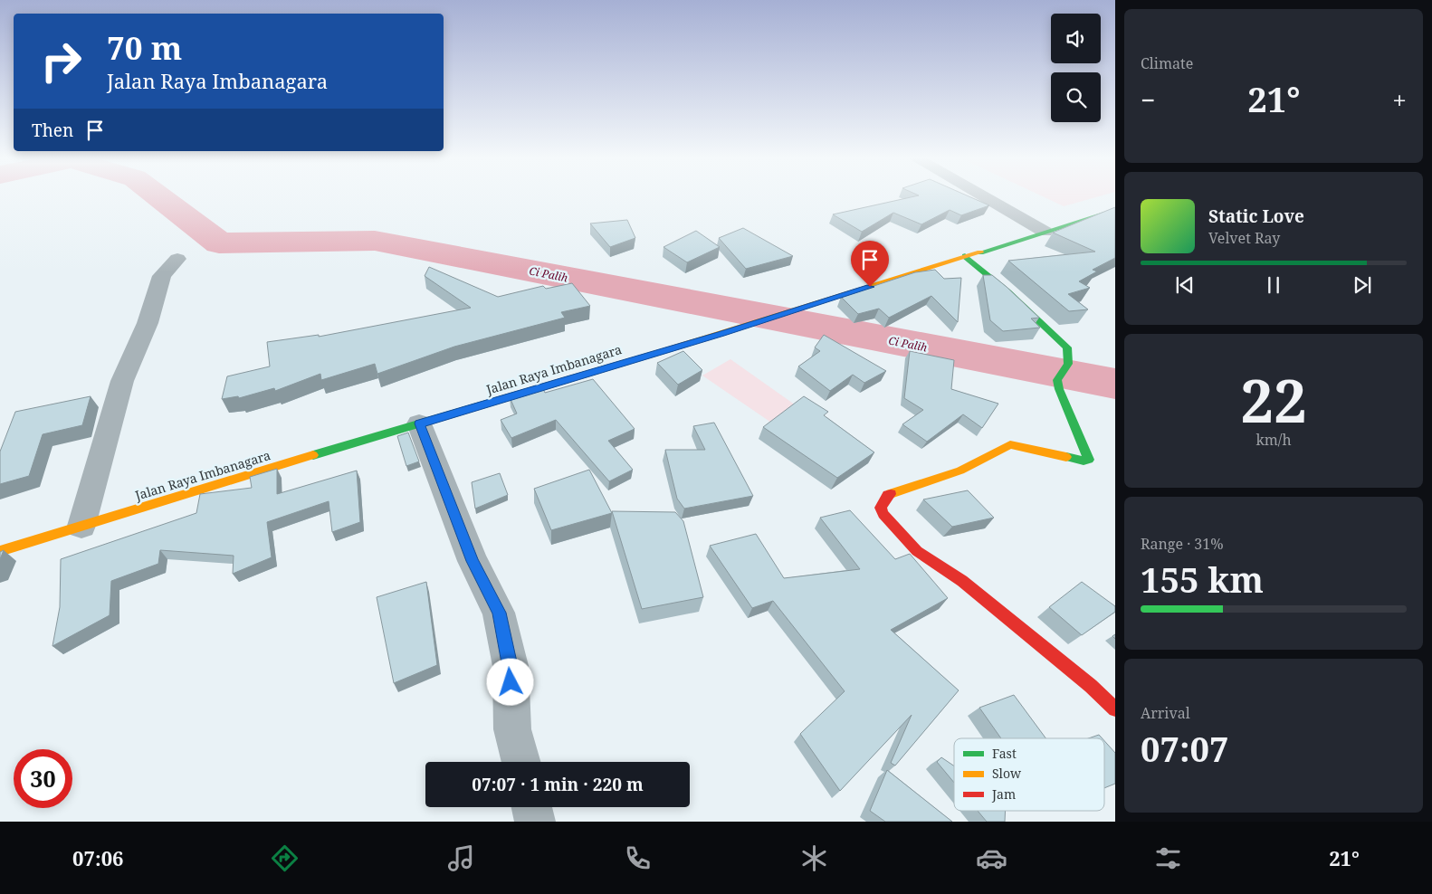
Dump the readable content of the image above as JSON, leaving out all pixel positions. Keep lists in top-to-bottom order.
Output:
{
  "streets": {
    "main road": ["Jalan Raya Imbanagara"]
  },
  "water": ["Ci Palih"],
  "legend": ["Fast", "Slow", "Jam"],
  "page": {
    "tile": [
      "Climate",
      ["22", "km/h"],
      ["Range · 31%", "155 km"],
      ["Arrival", "07:07"]
    ],
    "turn": ["70 m", "Jalan Raya Imbanagara"],
    "heat": ["−", "21°", "+"],
    "then": "Then",
    "song": ["Static Love", "Velvet Ray"],
    "limit": "30",
    "trip": "07:07 · 1 min · 220 m",
    "tabs": ["07:06", "21°"]
  }
}
